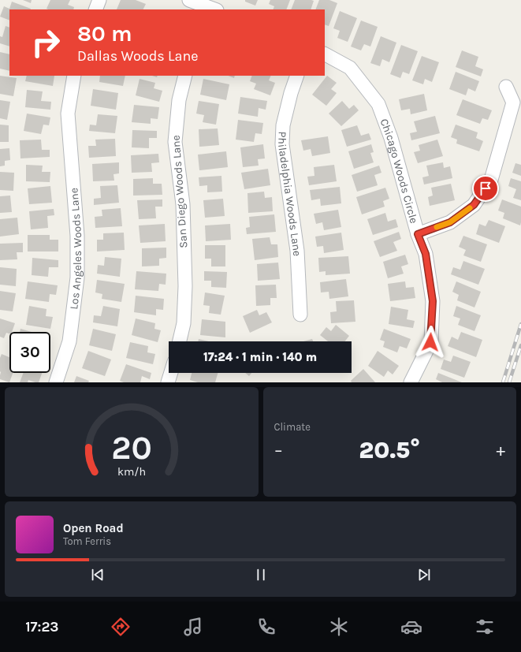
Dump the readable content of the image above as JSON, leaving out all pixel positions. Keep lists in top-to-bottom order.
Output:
{
  "streets": {
    "street": [
      "Chicago Woods Circle",
      "San Diego Woods Lane",
      "Philadelphia Woods Lane",
      "Los Angeles Woods Lane"
    ]
  },
  "page": {
    "turn": ["80 m", "Dallas Woods Lane"],
    "limit": "30",
    "trip": "17:24 · 1 min · 140 m",
    "tile": "Climate",
    "heat": ["−", "20.5°", "+"],
    "song": ["Open Road", "Tom Ferris"],
    "tabs": "17:23",
    "gauge": ["20", "km/h"]
  }
}
